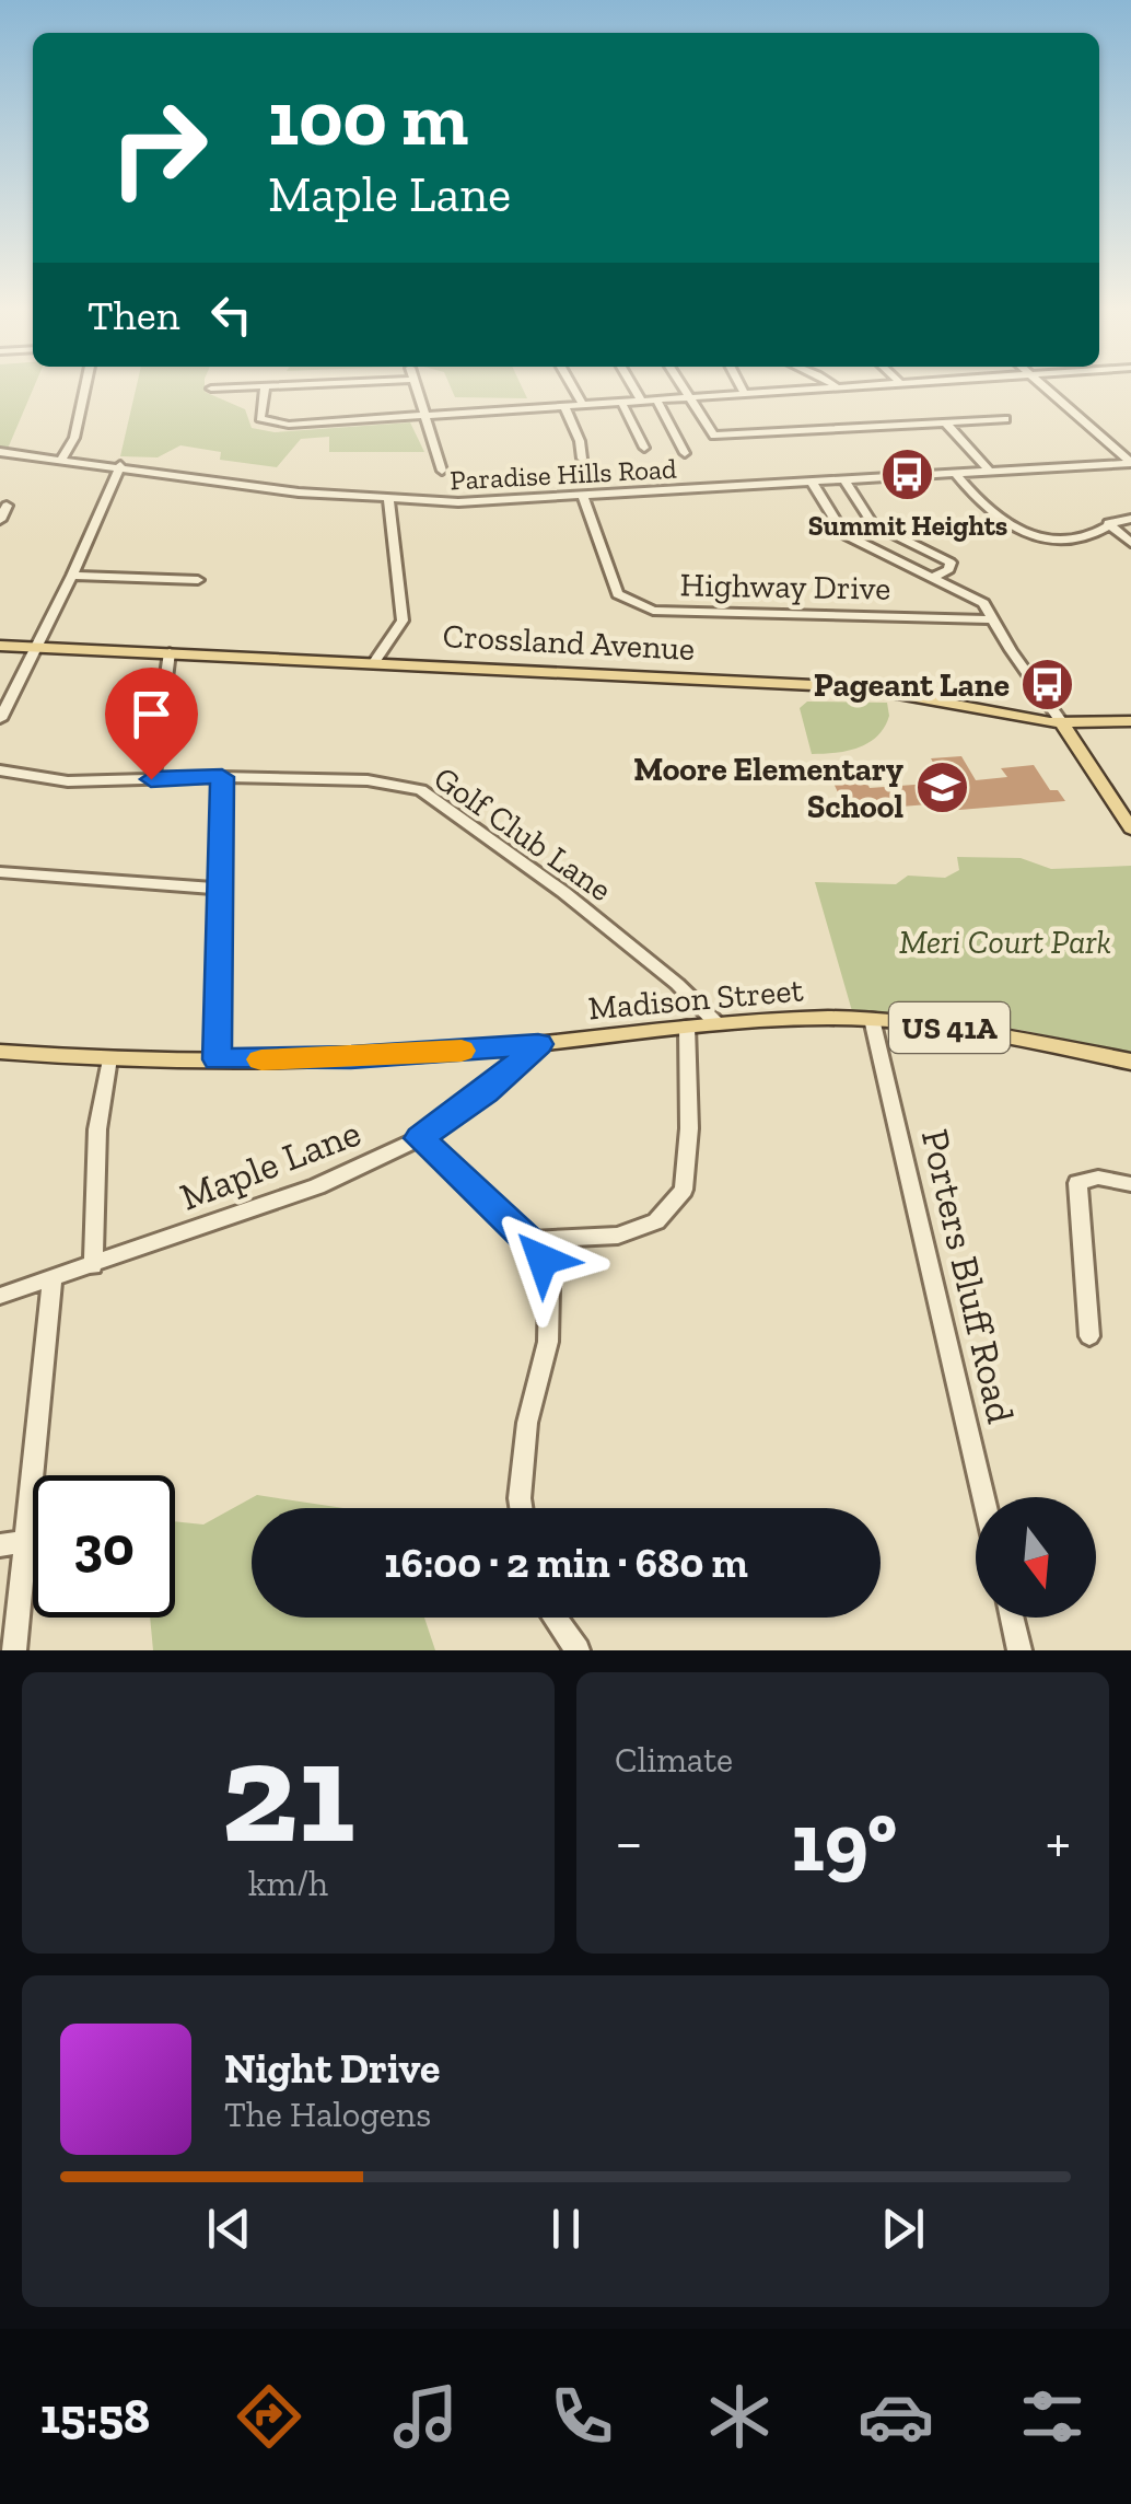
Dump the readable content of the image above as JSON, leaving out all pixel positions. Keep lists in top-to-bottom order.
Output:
{
  "streets": {
    "main road": ["Crossland Avenue", "Madison Street", "US 41A"],
    "street": [
      "Paradise Hills Road",
      "Highway Drive",
      "Golf Club Lane",
      "Maple Lane",
      "Porters Bluff Road"
    ]
  },
  "crossings": [
    ["Paradise Hills Road", "Highway Drive"],
    ["Golf Club Lane", "Madison Street"],
    ["Madison Street", "Maple Lane"],
    ["Madison Street", "Porters Bluff Road"]
  ],
  "parks": ["Meri Court Park"],
  "places": {
    "bus stop": ["Summit Heights", "Pageant Lane"],
    "school or university": ["Moore Elementary School"]
  },
  "north": "bottom",
  "page": {
    "turn": ["100 m", "Maple Lane"],
    "then": "Then",
    "limit": "30",
    "trip": "16:00 · 2 min · 680 m",
    "tile": [
      ["21", "km/h"],
      "Climate"
    ],
    "heat": ["−", "19°", "+"],
    "song": ["Night Drive", "The Halogens"],
    "tabs": "15:58"
  }
}
